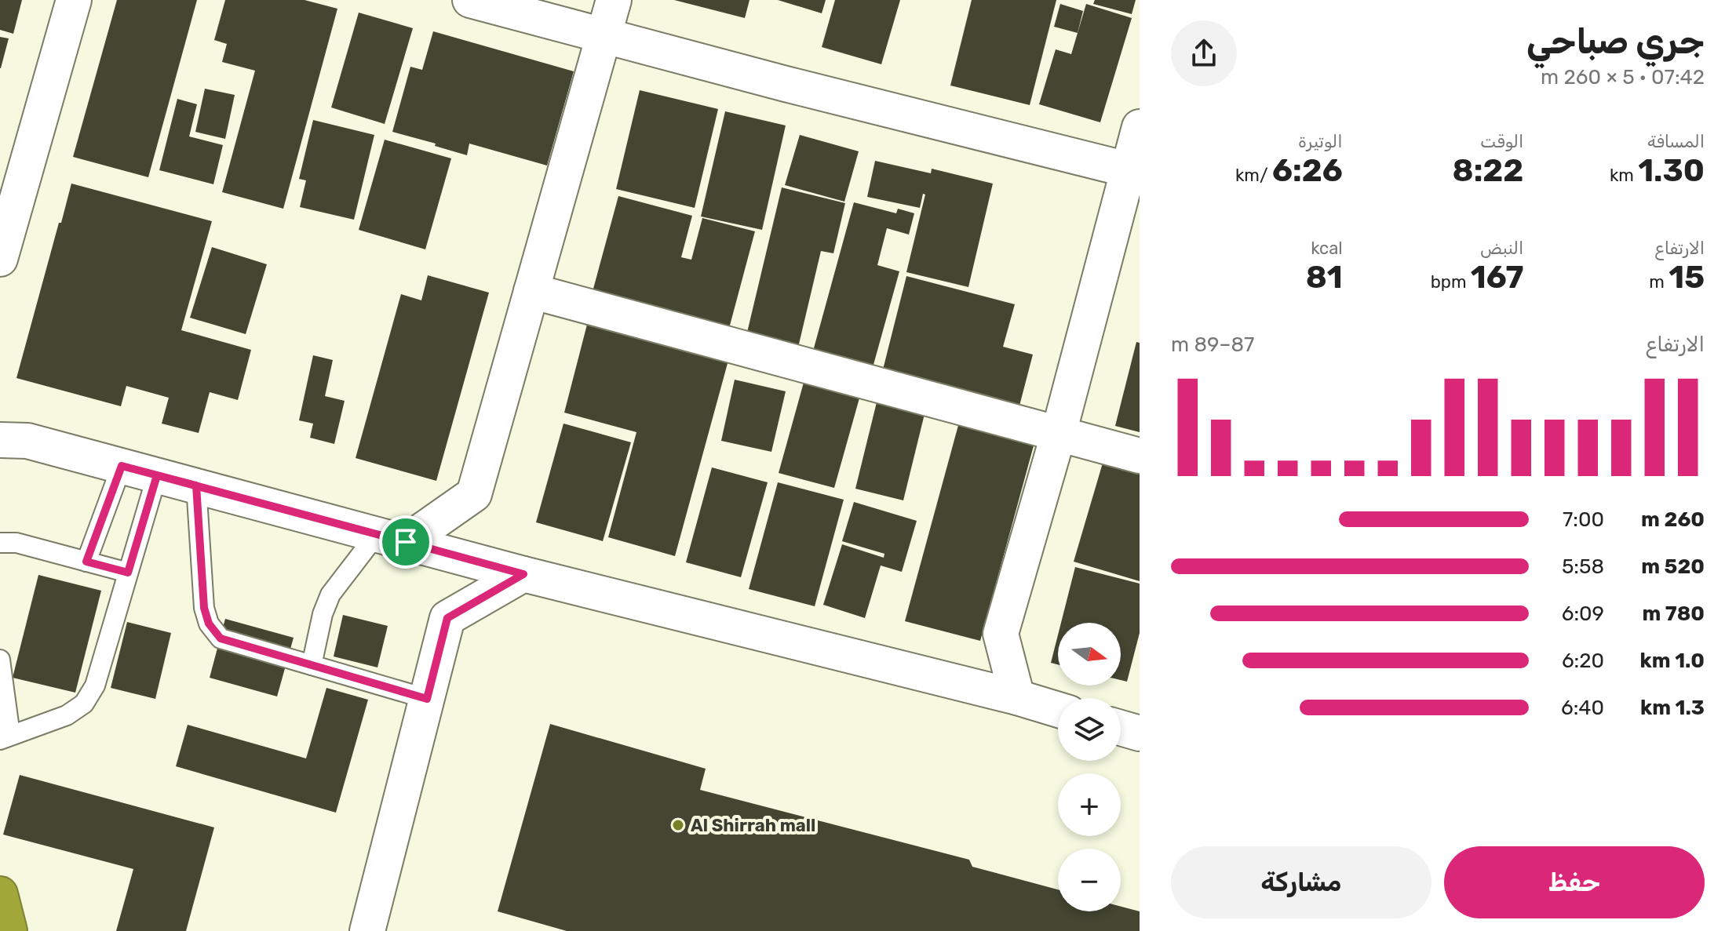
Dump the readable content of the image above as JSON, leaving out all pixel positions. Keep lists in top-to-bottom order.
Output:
{
  "places": ["Al Shirrah mall"],
  "north": "right",
  "page": {
    "heading": ["جري صباحي", "07:42 · 5 × 260 m"],
    "stats": [
      ["المسافة", "1.30 km"],
      ["الوقت", "8:22"],
      ["الوتيرة", "6:26 /km"],
      ["الارتفاع", "15 m"],
      ["النبض", "167 bpm"],
      ["kcal", "81"]
    ],
    "chart": ["الارتفاع", "87–89 m"],
    "list": [
      {
        "name": "260 m",
        "note": "7:00"
      },
      {
        "name": "520 m",
        "note": "5:58"
      },
      {
        "name": "780 m",
        "note": "6:09"
      },
      {
        "name": "1.0 km",
        "note": "6:20"
      },
      {
        "name": "1.3 km",
        "note": "6:40"
      }
    ],
    "map_buttons": ["+", "−"],
    "buttons": ["حفظ", "مشاركة"]
  }
}
